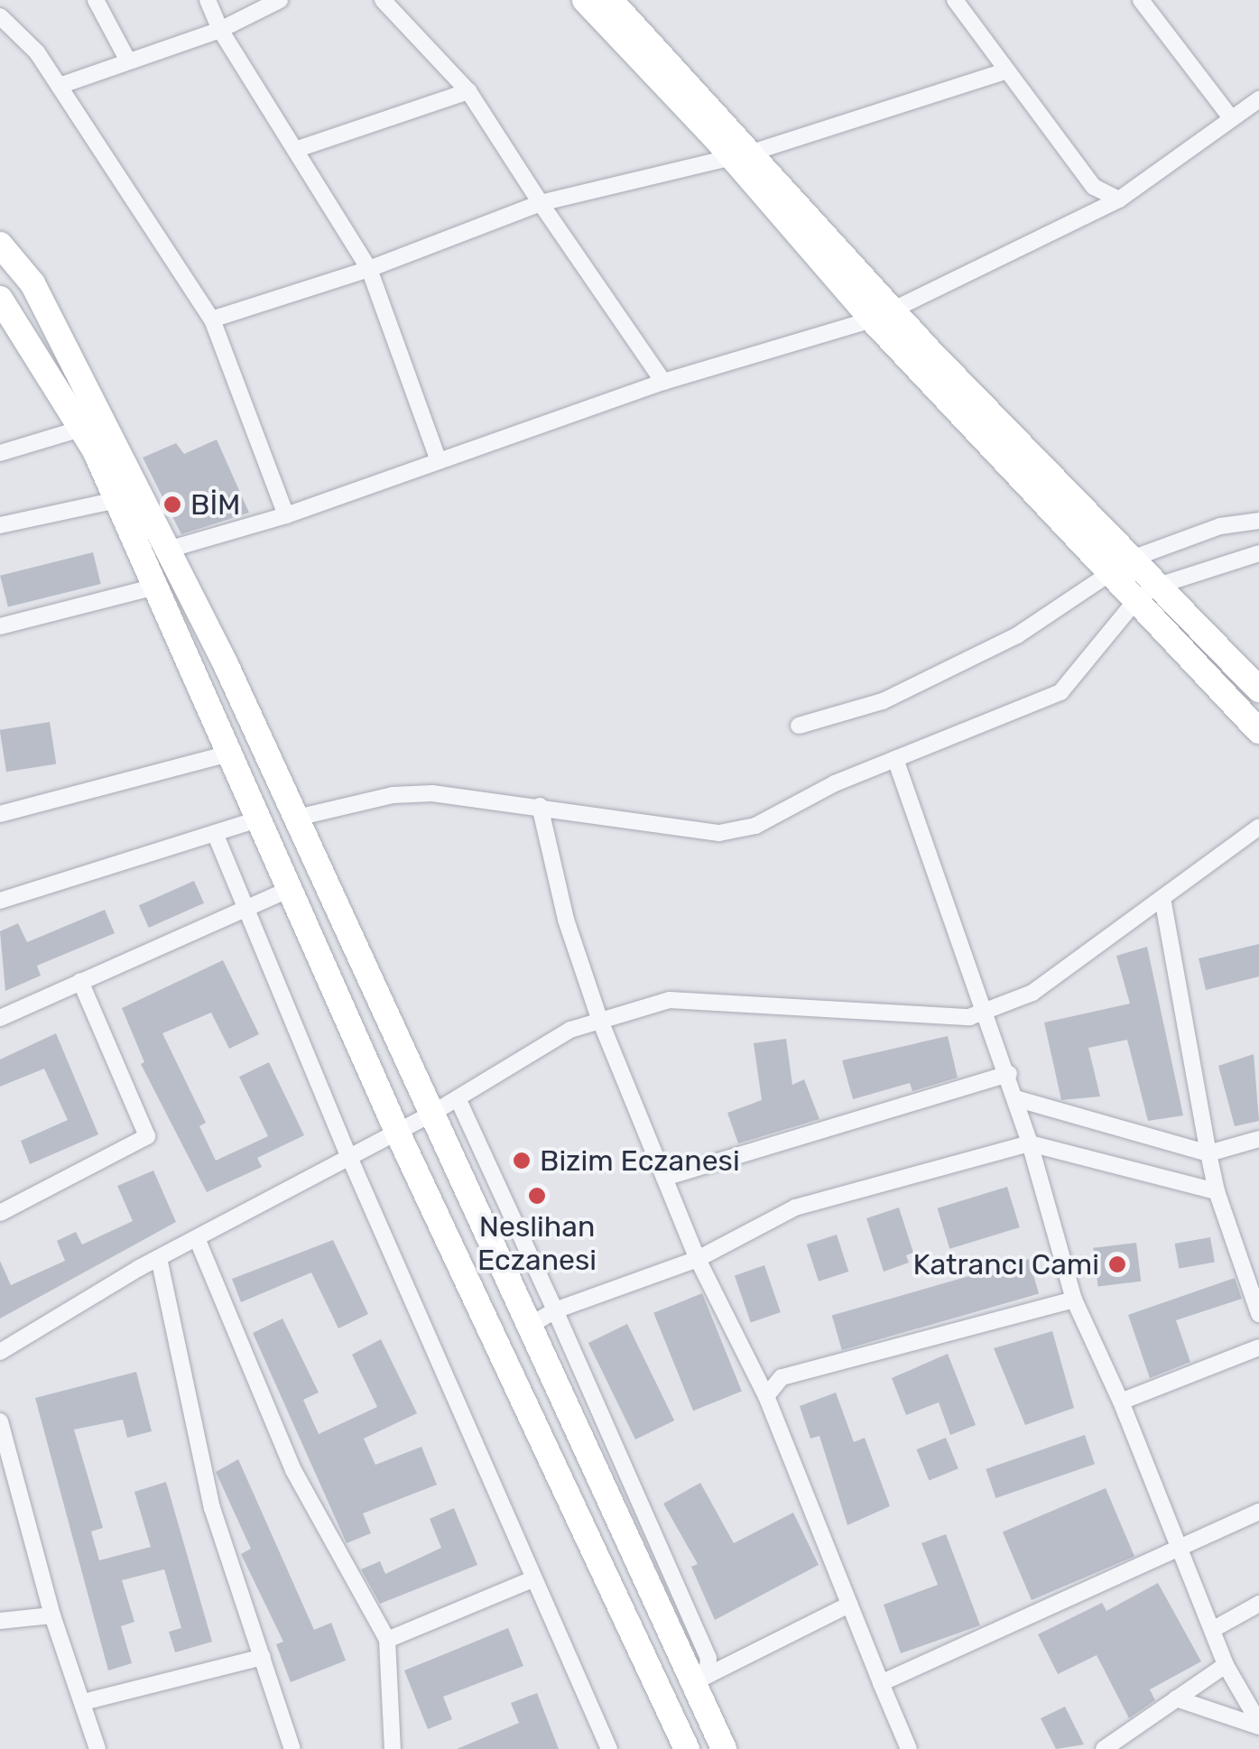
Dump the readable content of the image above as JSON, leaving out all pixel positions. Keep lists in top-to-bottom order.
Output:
{
  "places": [
    "BİM",
    "Bizim Eczanesi",
    "Neslihan Eczanesi",
    "Katrancı Cami"
  ]
}
